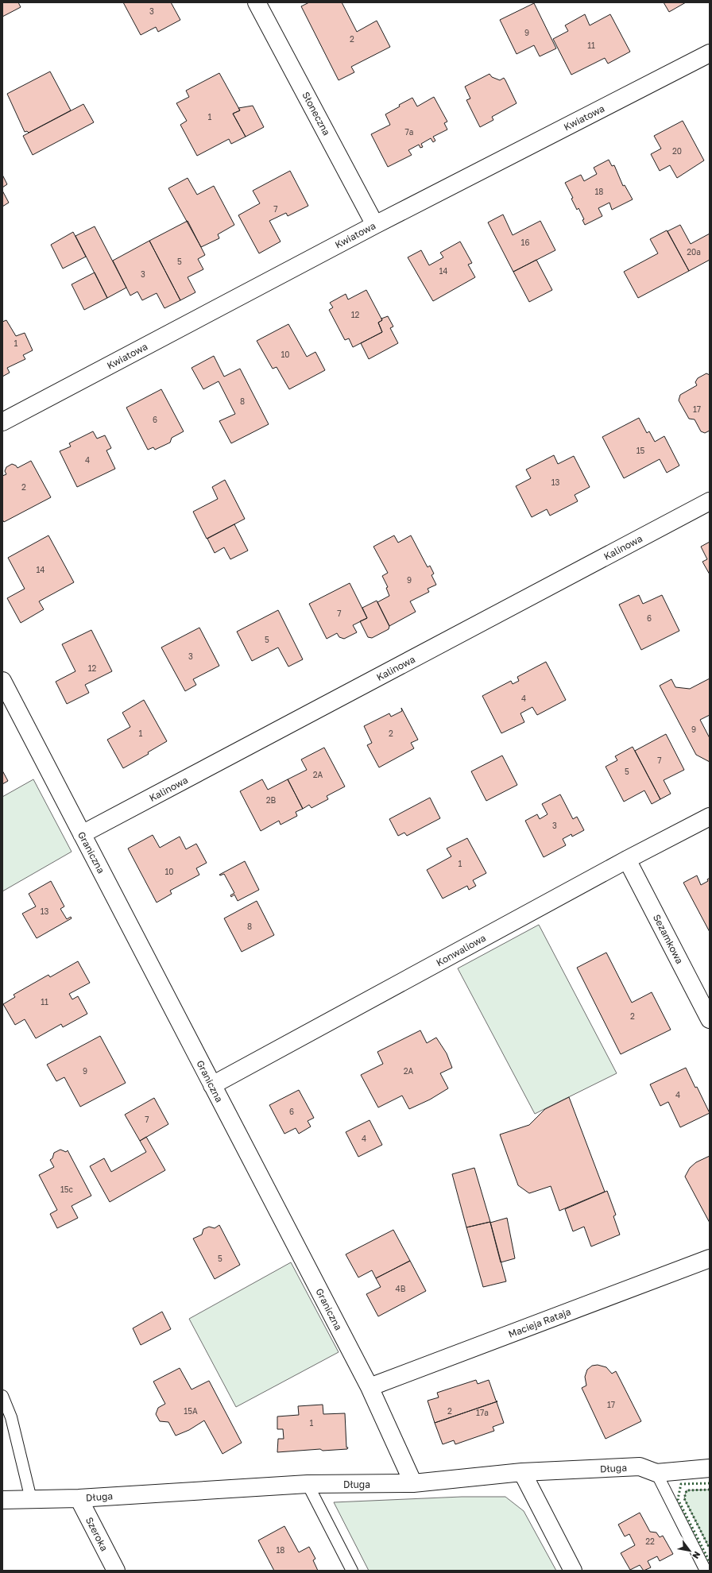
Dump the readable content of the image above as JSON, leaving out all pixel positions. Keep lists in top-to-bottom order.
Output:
{
  "streets": {
    "street": [
      "Słoneczna",
      "Kwiatowa",
      "Kalinowa",
      "Graniczna",
      "Sezamkowa",
      "Konwaliowa",
      "Macieja Rataja",
      "Długa",
      "Szeroka"
    ]
  },
  "crossings": [
    ["Słoneczna", "Kwiatowa"],
    ["Kalinowa", "Graniczna"],
    ["Graniczna", "Konwaliowa"],
    ["Graniczna", "Macieja Rataja"],
    ["Graniczna", "Długa"],
    ["Sezamkowa", "Konwaliowa"],
    ["Długa", "Szeroka"]
  ],
  "house_numbers": [
    "3",
    "9",
    "2",
    "11",
    "1",
    "7a",
    "20",
    "18",
    "7",
    "16",
    "20a",
    "5",
    "14",
    "3",
    "12",
    "1",
    "10",
    "8",
    "17",
    "6",
    "15",
    "4",
    "13",
    "2",
    "14",
    "9",
    "7",
    "6",
    "5",
    "3",
    "12",
    "4",
    "9",
    "1",
    "2",
    "7",
    "5",
    "2A",
    "2B",
    "3",
    "1",
    "10",
    "13",
    "8",
    "11",
    "2",
    "9",
    "2A",
    "4",
    "6",
    "7",
    "4",
    "15c",
    "5",
    "4B",
    "17",
    "15A",
    "2",
    "17a",
    "1",
    "22",
    "18"
  ],
  "north": "bottom right"
}
